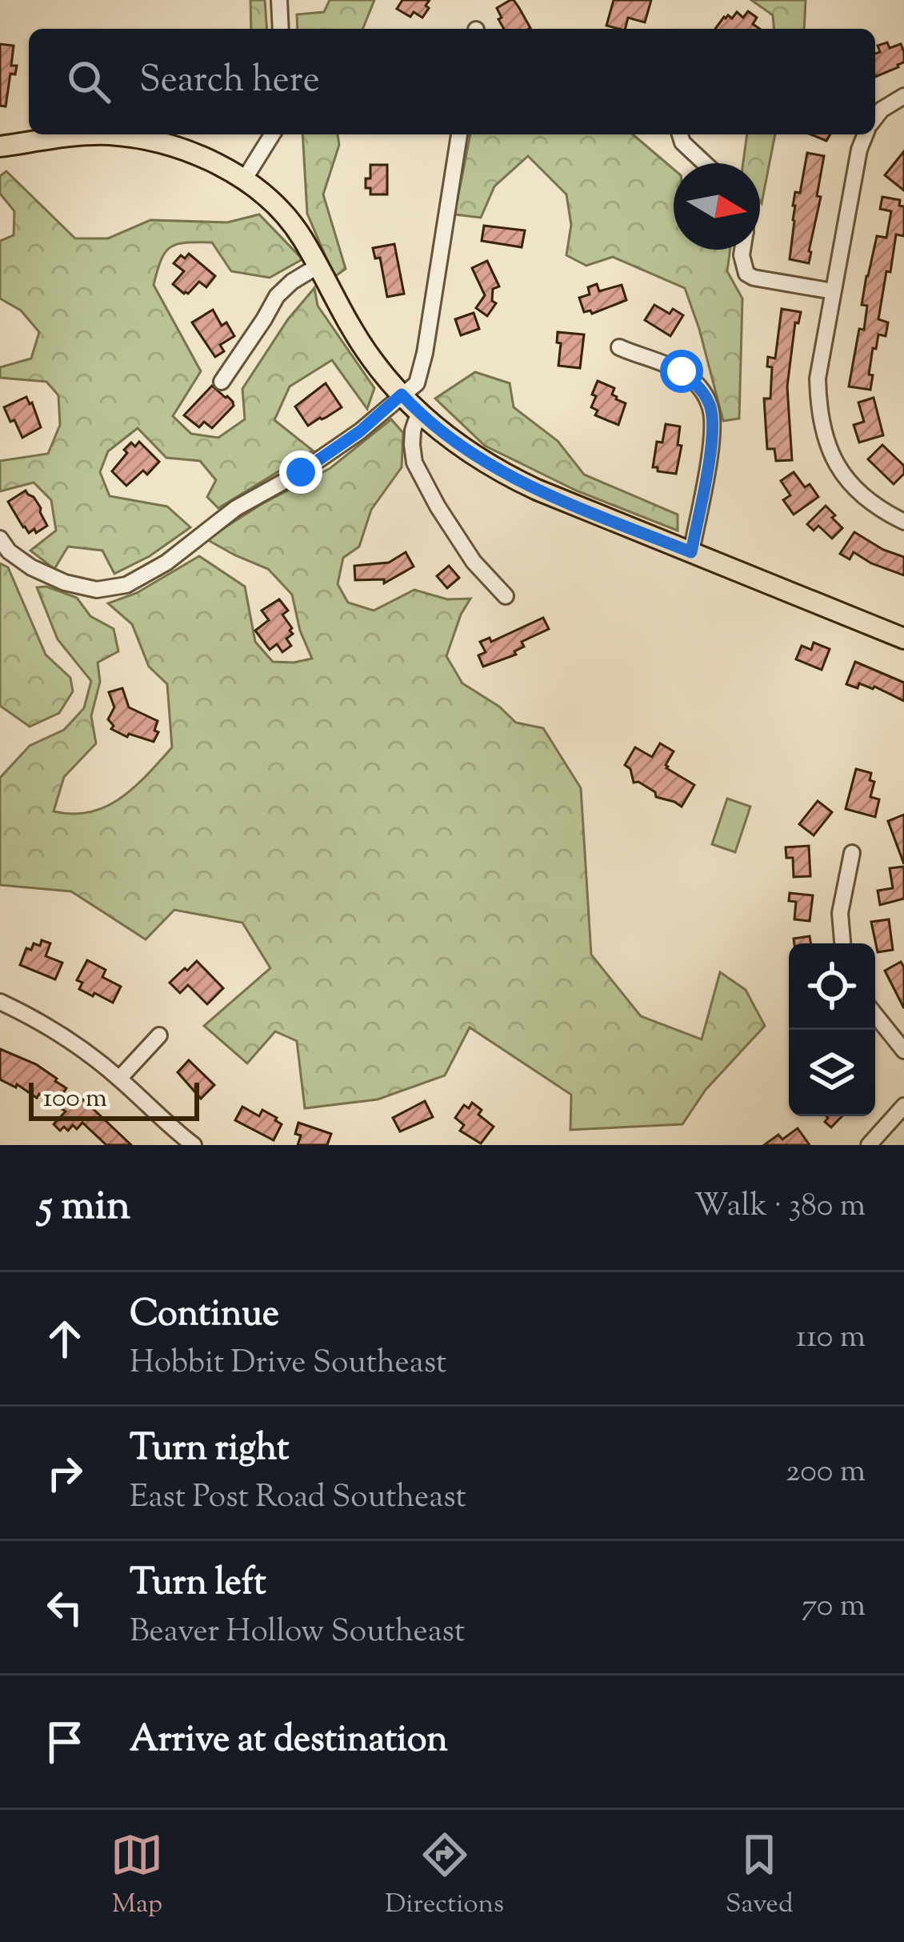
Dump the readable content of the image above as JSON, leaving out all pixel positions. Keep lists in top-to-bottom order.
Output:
{
  "scale_bar": "100 m",
  "north": "right",
  "page": {
    "search": "Search here",
    "scale": "100 m",
    "heading": ["5 min", "Walk · 380 m"],
    "list": [
      ["Continue", "Hobbit Drive Southeast", "110 m"],
      ["Turn right", "East Post Road Southeast", "200 m"],
      ["Turn left", "Beaver Hollow Southeast", "70 m"],
      "Arrive at destination"
    ],
    "nav": ["Map", "Directions", "Saved"]
  }
}
